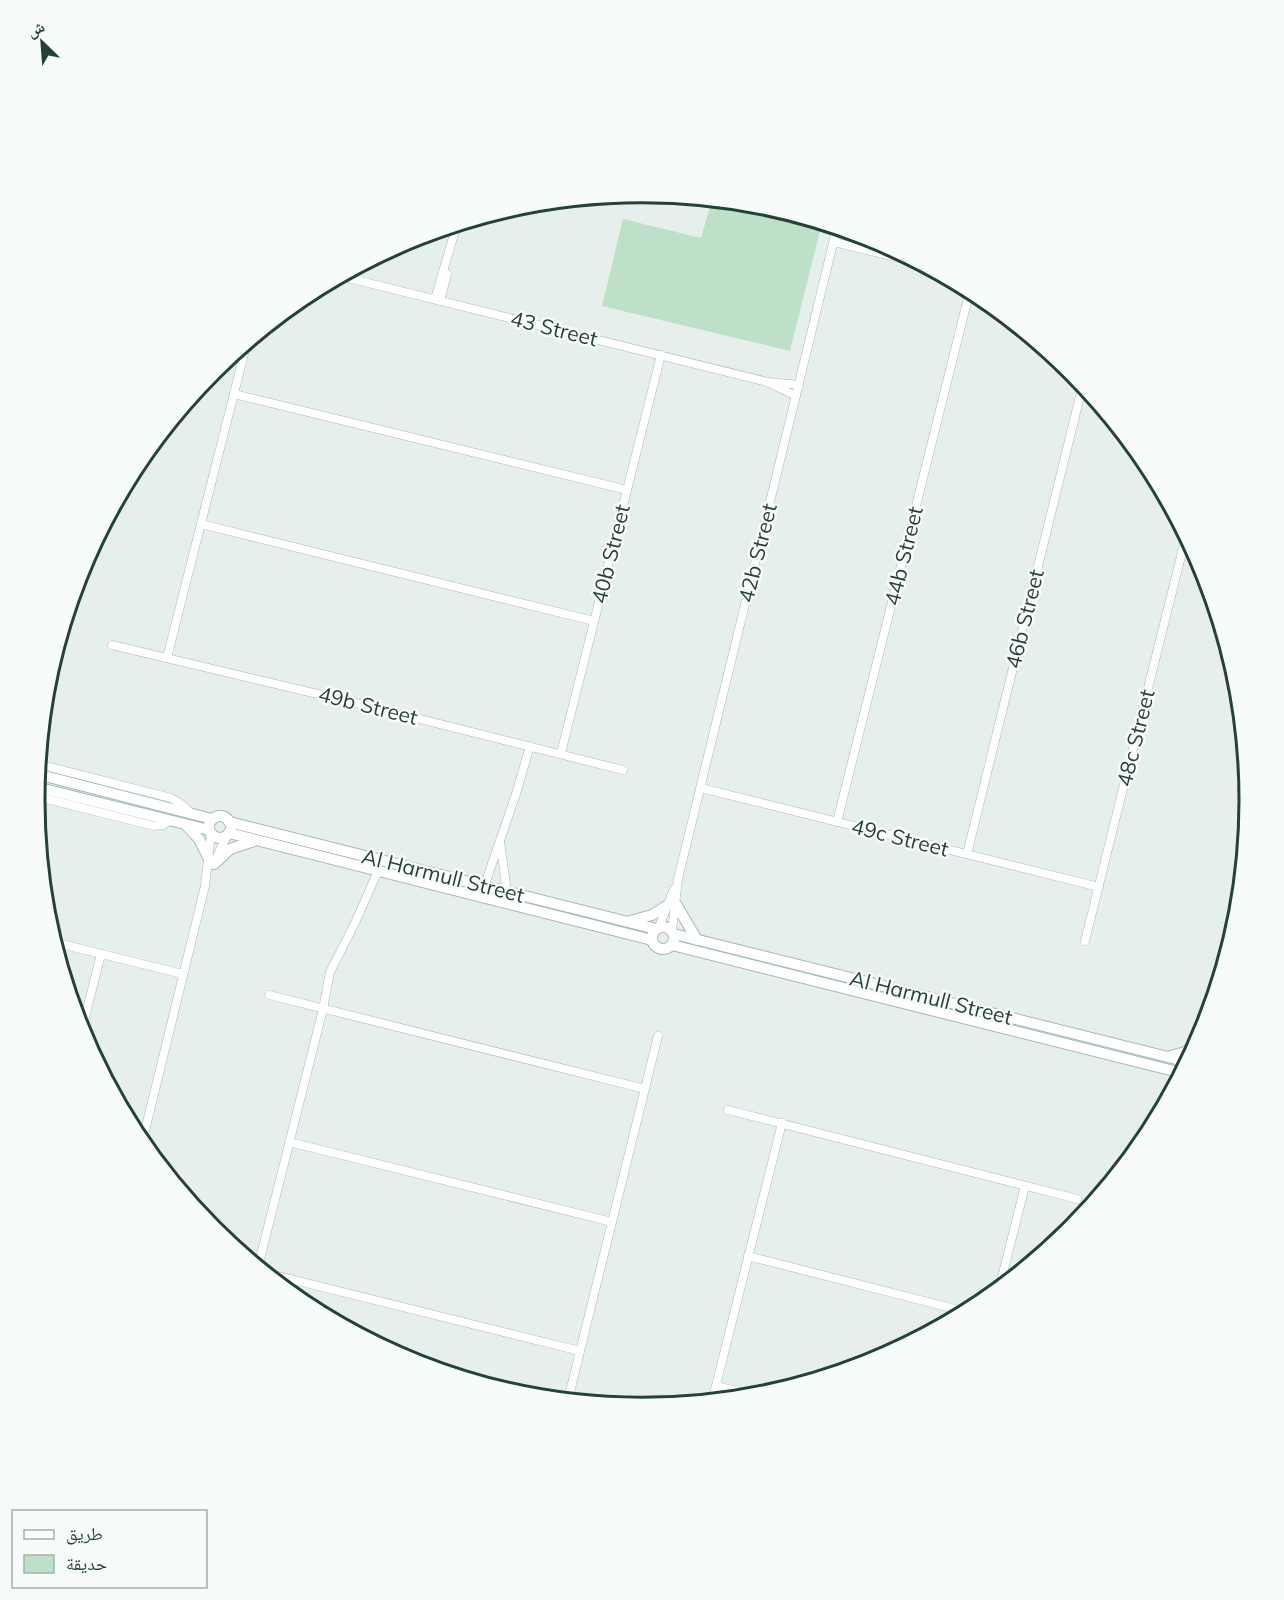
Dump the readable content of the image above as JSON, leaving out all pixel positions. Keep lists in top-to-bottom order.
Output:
{
  "streets": {
    "street": [
      "43 Street",
      "42b Street",
      "40b Street",
      "44b Street",
      "46b Street",
      "49b Street",
      "48c Street",
      "49c Street",
      "Al Harmull Street"
    ]
  },
  "crossings": [
    ["43 Street", "42b Street"],
    ["43 Street", "40b Street"],
    ["42b Street", "49c Street"],
    ["42b Street", "Al Harmull Street"],
    ["40b Street", "49b Street"],
    ["44b Street", "49c Street"],
    ["46b Street", "49c Street"],
    ["48c Street", "49c Street"]
  ],
  "legend": ["طريق", "حديقة"],
  "north": "top left"
}
